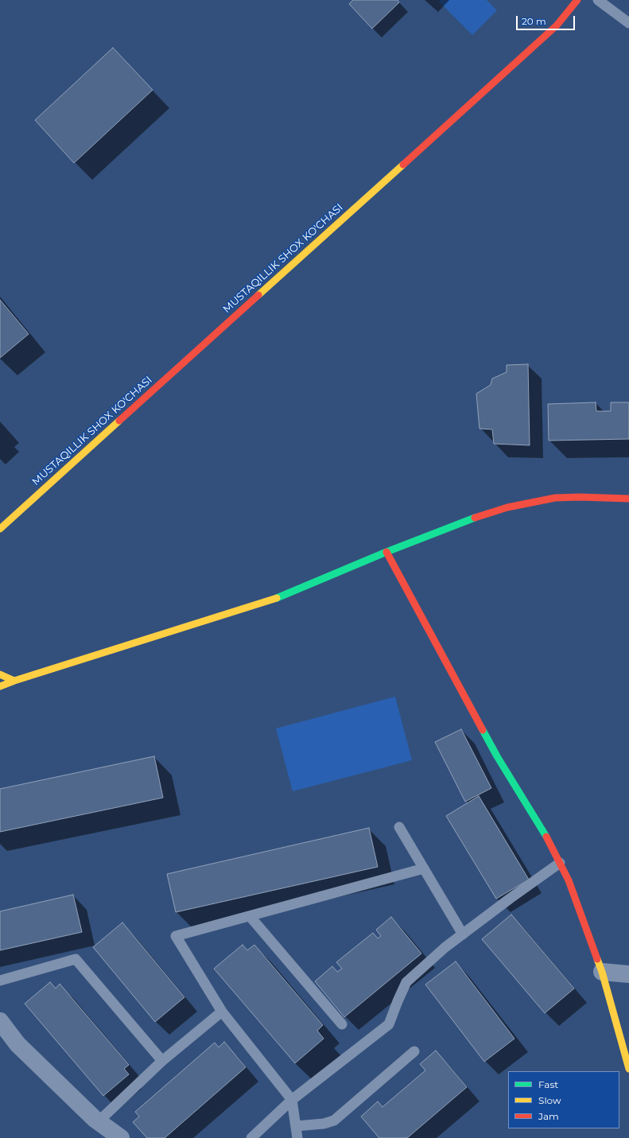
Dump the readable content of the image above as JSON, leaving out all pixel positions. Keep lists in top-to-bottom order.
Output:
{
  "streets": {
    "street": ["MUSTAQILLIK SHOX KO'CHASI"]
  },
  "legend": ["Fast", "Slow", "Jam"],
  "scale_bar": "20 m"
}
